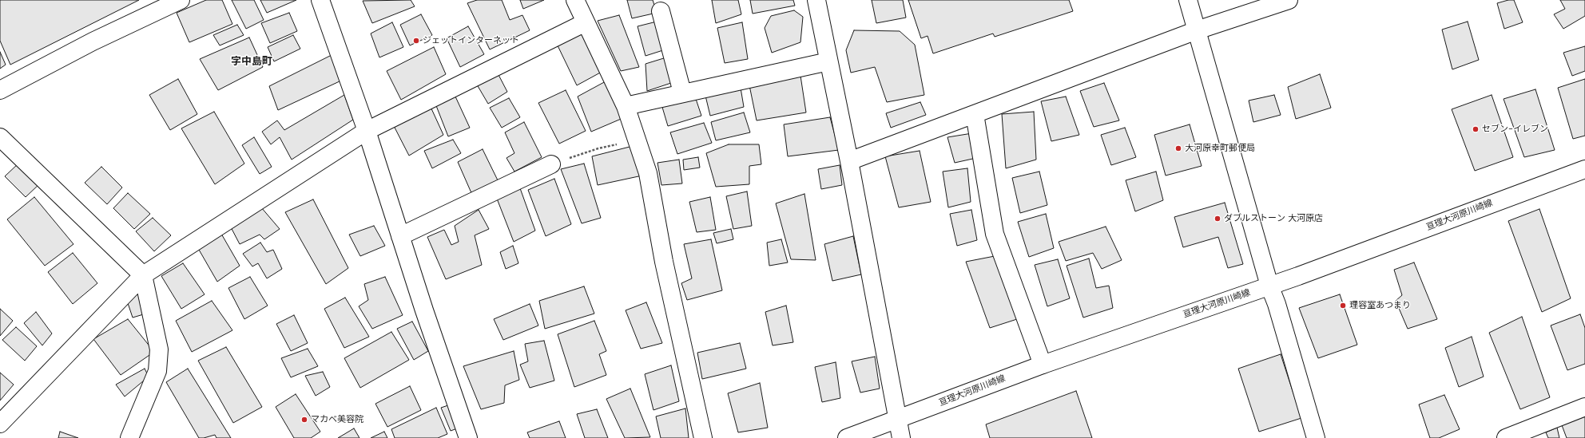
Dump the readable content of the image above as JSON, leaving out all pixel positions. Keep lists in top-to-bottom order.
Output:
{
  "streets": {
    "street": ["亘理大河原川崎線"]
  },
  "districts": ["字中島町"],
  "places": [
    "ジェットインターネット",
    "セブン-イレブン",
    "大河原幸町郵便局",
    "ダブルストーン 大河原店",
    "理容室あつまり",
    "マカベ美容院"
  ]
}
